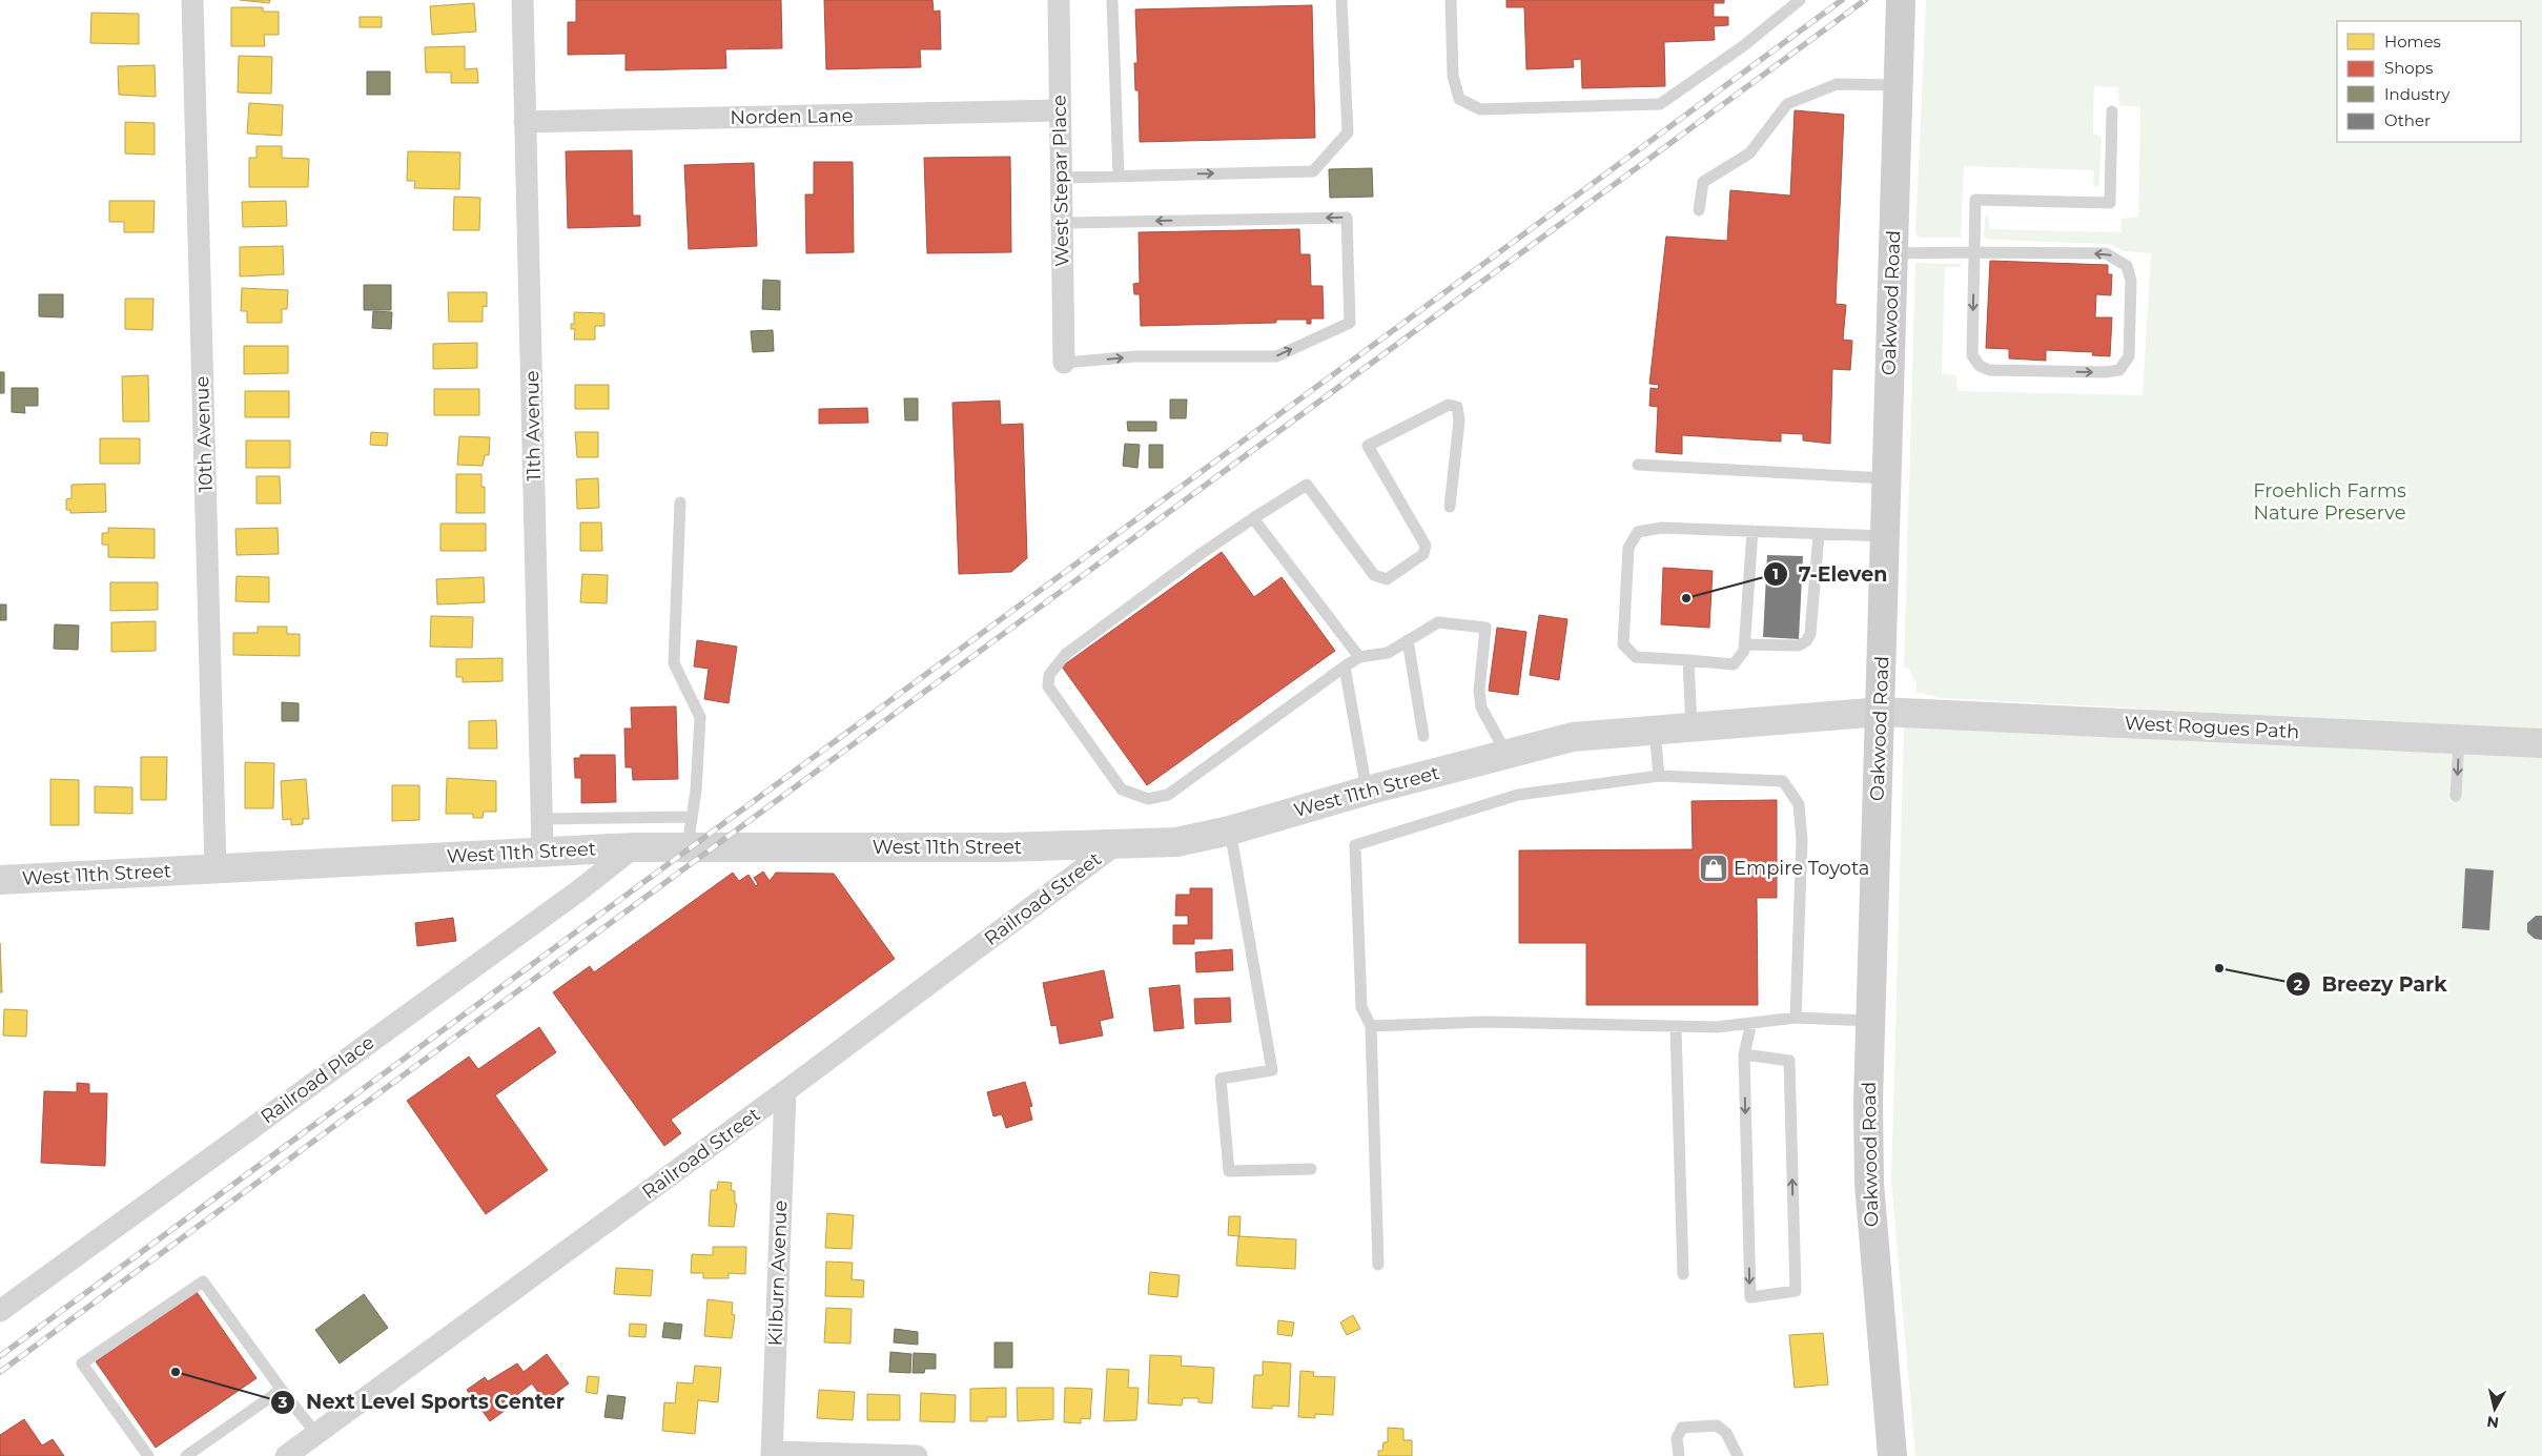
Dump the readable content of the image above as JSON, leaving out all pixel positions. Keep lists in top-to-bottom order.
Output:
{
  "streets": {
    "main road": ["Oakwood Road"],
    "street": [
      "Norden Lane",
      "West Stepar Place",
      "11th Avenue",
      "10th Avenue",
      "West Rogues Path",
      "West 11th Street",
      "Railroad Street",
      "Railroad Place",
      "Kilburn Avenue"
    ]
  },
  "crossings": [
    ["Norden Lane", "West Stepar Place"],
    ["Norden Lane", "11th Avenue"],
    ["Oakwood Road", "West Rogues Path"],
    ["Oakwood Road", "West 11th Street"],
    ["11th Avenue", "West 11th Street"],
    ["10th Avenue", "West 11th Street"],
    ["West Rogues Path", "West 11th Street"],
    ["West 11th Street", "Railroad Street"],
    ["West 11th Street", "Railroad Place"],
    ["Railroad Street", "Kilburn Avenue"]
  ],
  "parks": ["Froehlich Farms Nature Preserve"],
  "places": {
    "other": ["7-Eleven", "Breezy Park", "Next Level Sports Center"],
    "shop": ["Empire Toyota"]
  },
  "legend": [
    "Homes",
    "Shops",
    "Industry",
    "Other"
  ],
  "north": "bottom"
}
